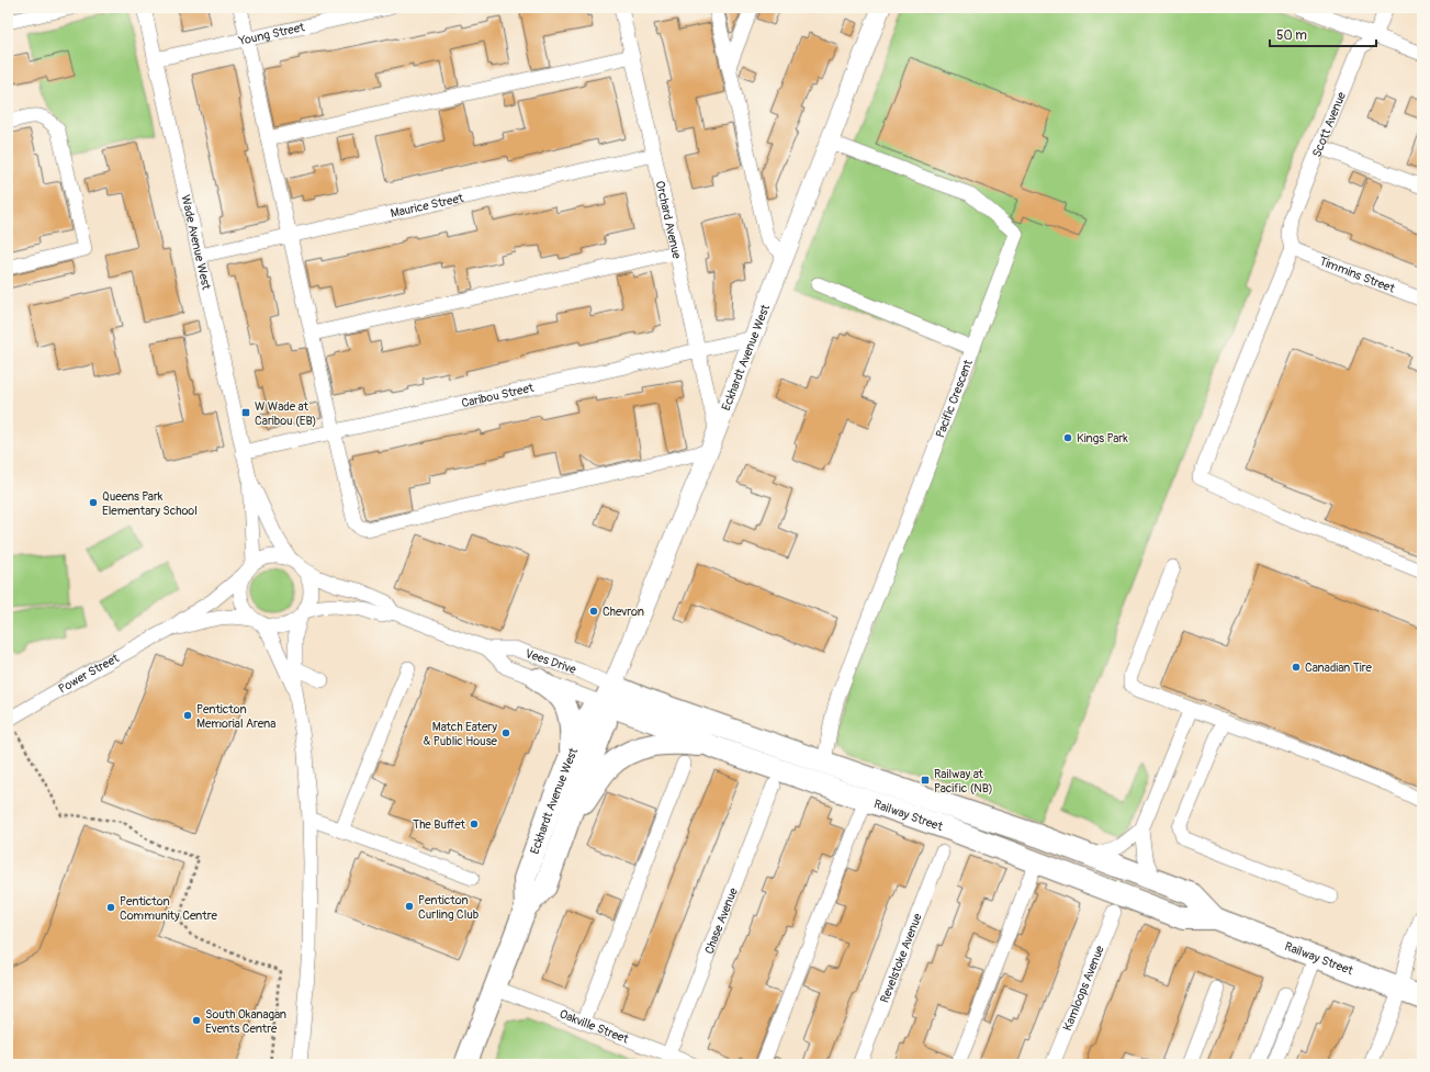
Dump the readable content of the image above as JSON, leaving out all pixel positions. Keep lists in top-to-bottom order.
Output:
{
  "streets": {
    "highway": ["Eckhardt Avenue West", "Railway Street"],
    "street": [
      "Young Street",
      "Scott Avenue",
      "Maurice Street",
      "Orchard Avenue",
      "Wade Avenue West",
      "Timmins Street",
      "Caribou Street",
      "Pacific Crescent",
      "Vees Drive",
      "Power Street",
      "Chase Avenue",
      "Revelstoke Avenue",
      "Kamloops Avenue",
      "Oakville Street"
    ]
  },
  "crossings": [
    ["Young Street", "Wade Avenue West"],
    ["Scott Avenue", "Timmins Street"],
    ["Maurice Street", "Orchard Avenue"],
    ["Maurice Street", "Wade Avenue West"],
    ["Orchard Avenue", "Eckhardt Avenue West"],
    ["Orchard Avenue", "Caribou Street"],
    ["Wade Avenue West", "Caribou Street"],
    ["Wade Avenue West", "Vees Drive"],
    ["Wade Avenue West", "Power Street"],
    ["Eckhardt Avenue West", "Caribou Street"],
    ["Eckhardt Avenue West", "Pacific Crescent"],
    ["Eckhardt Avenue West", "Vees Drive"],
    ["Eckhardt Avenue West", "Railway Street"],
    ["Eckhardt Avenue West", "Oakville Street"],
    ["Pacific Crescent", "Railway Street"],
    ["Vees Drive", "Power Street"],
    ["Vees Drive", "Railway Street"],
    ["Chase Avenue", "Oakville Street"]
  ],
  "places": {
    "transit": ["W Wade at Caribou (EB)", "Railway at Pacific (NB)"],
    "other": [
      "Kings Park",
      "Queens Park Elementary School",
      "Chevron",
      "Canadian Tire",
      "Penticton Memorial Arena",
      "Match Eatery & Public House",
      "The Buffet",
      "Penticton Curling Club",
      "Penticton Community Centre",
      "South Okanagan Events Centre"
    ]
  },
  "scale_bar": "50 m"
}
